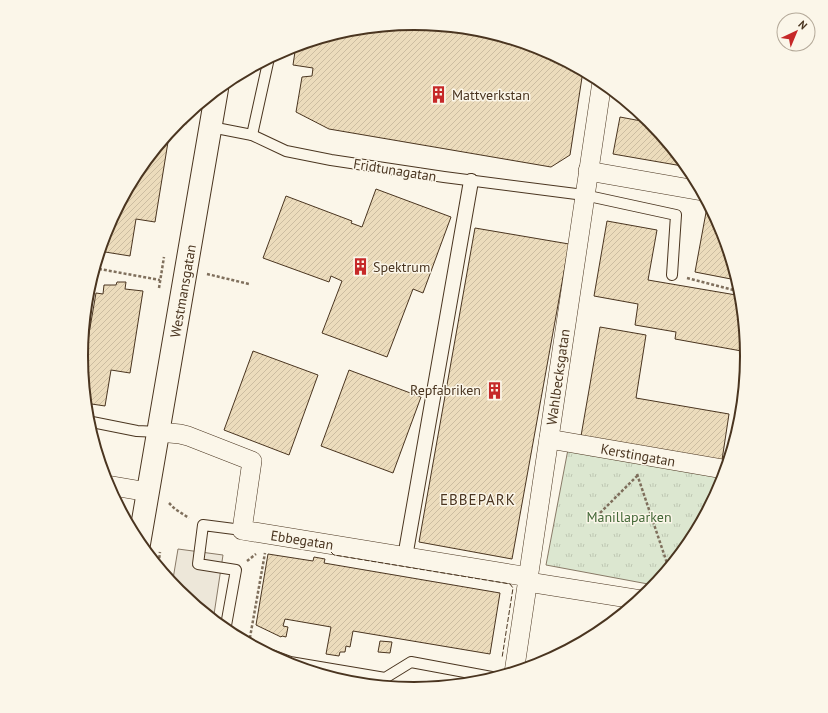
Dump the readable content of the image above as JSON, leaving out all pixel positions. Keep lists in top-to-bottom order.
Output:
{
  "streets": {
    "street": [
      "Westmansgatan",
      "Wahlbecksgatan",
      "Kerstingatan",
      "Ebbegatan"
    ],
    "lane": ["Fridtunagatan"]
  },
  "crossings": [
    ["Fridtunagatan", "Westmansgatan"],
    ["Fridtunagatan", "Wahlbecksgatan"],
    ["Wahlbecksgatan", "Kerstingatan"],
    ["Wahlbecksgatan", "Ebbegatan"]
  ],
  "districts": ["EBBEPARK"],
  "parks": ["Manillaparken"],
  "places": {
    "building": ["Mattverkstan", "Spektrum", "Repfabriken"]
  },
  "north": "top right"
}
